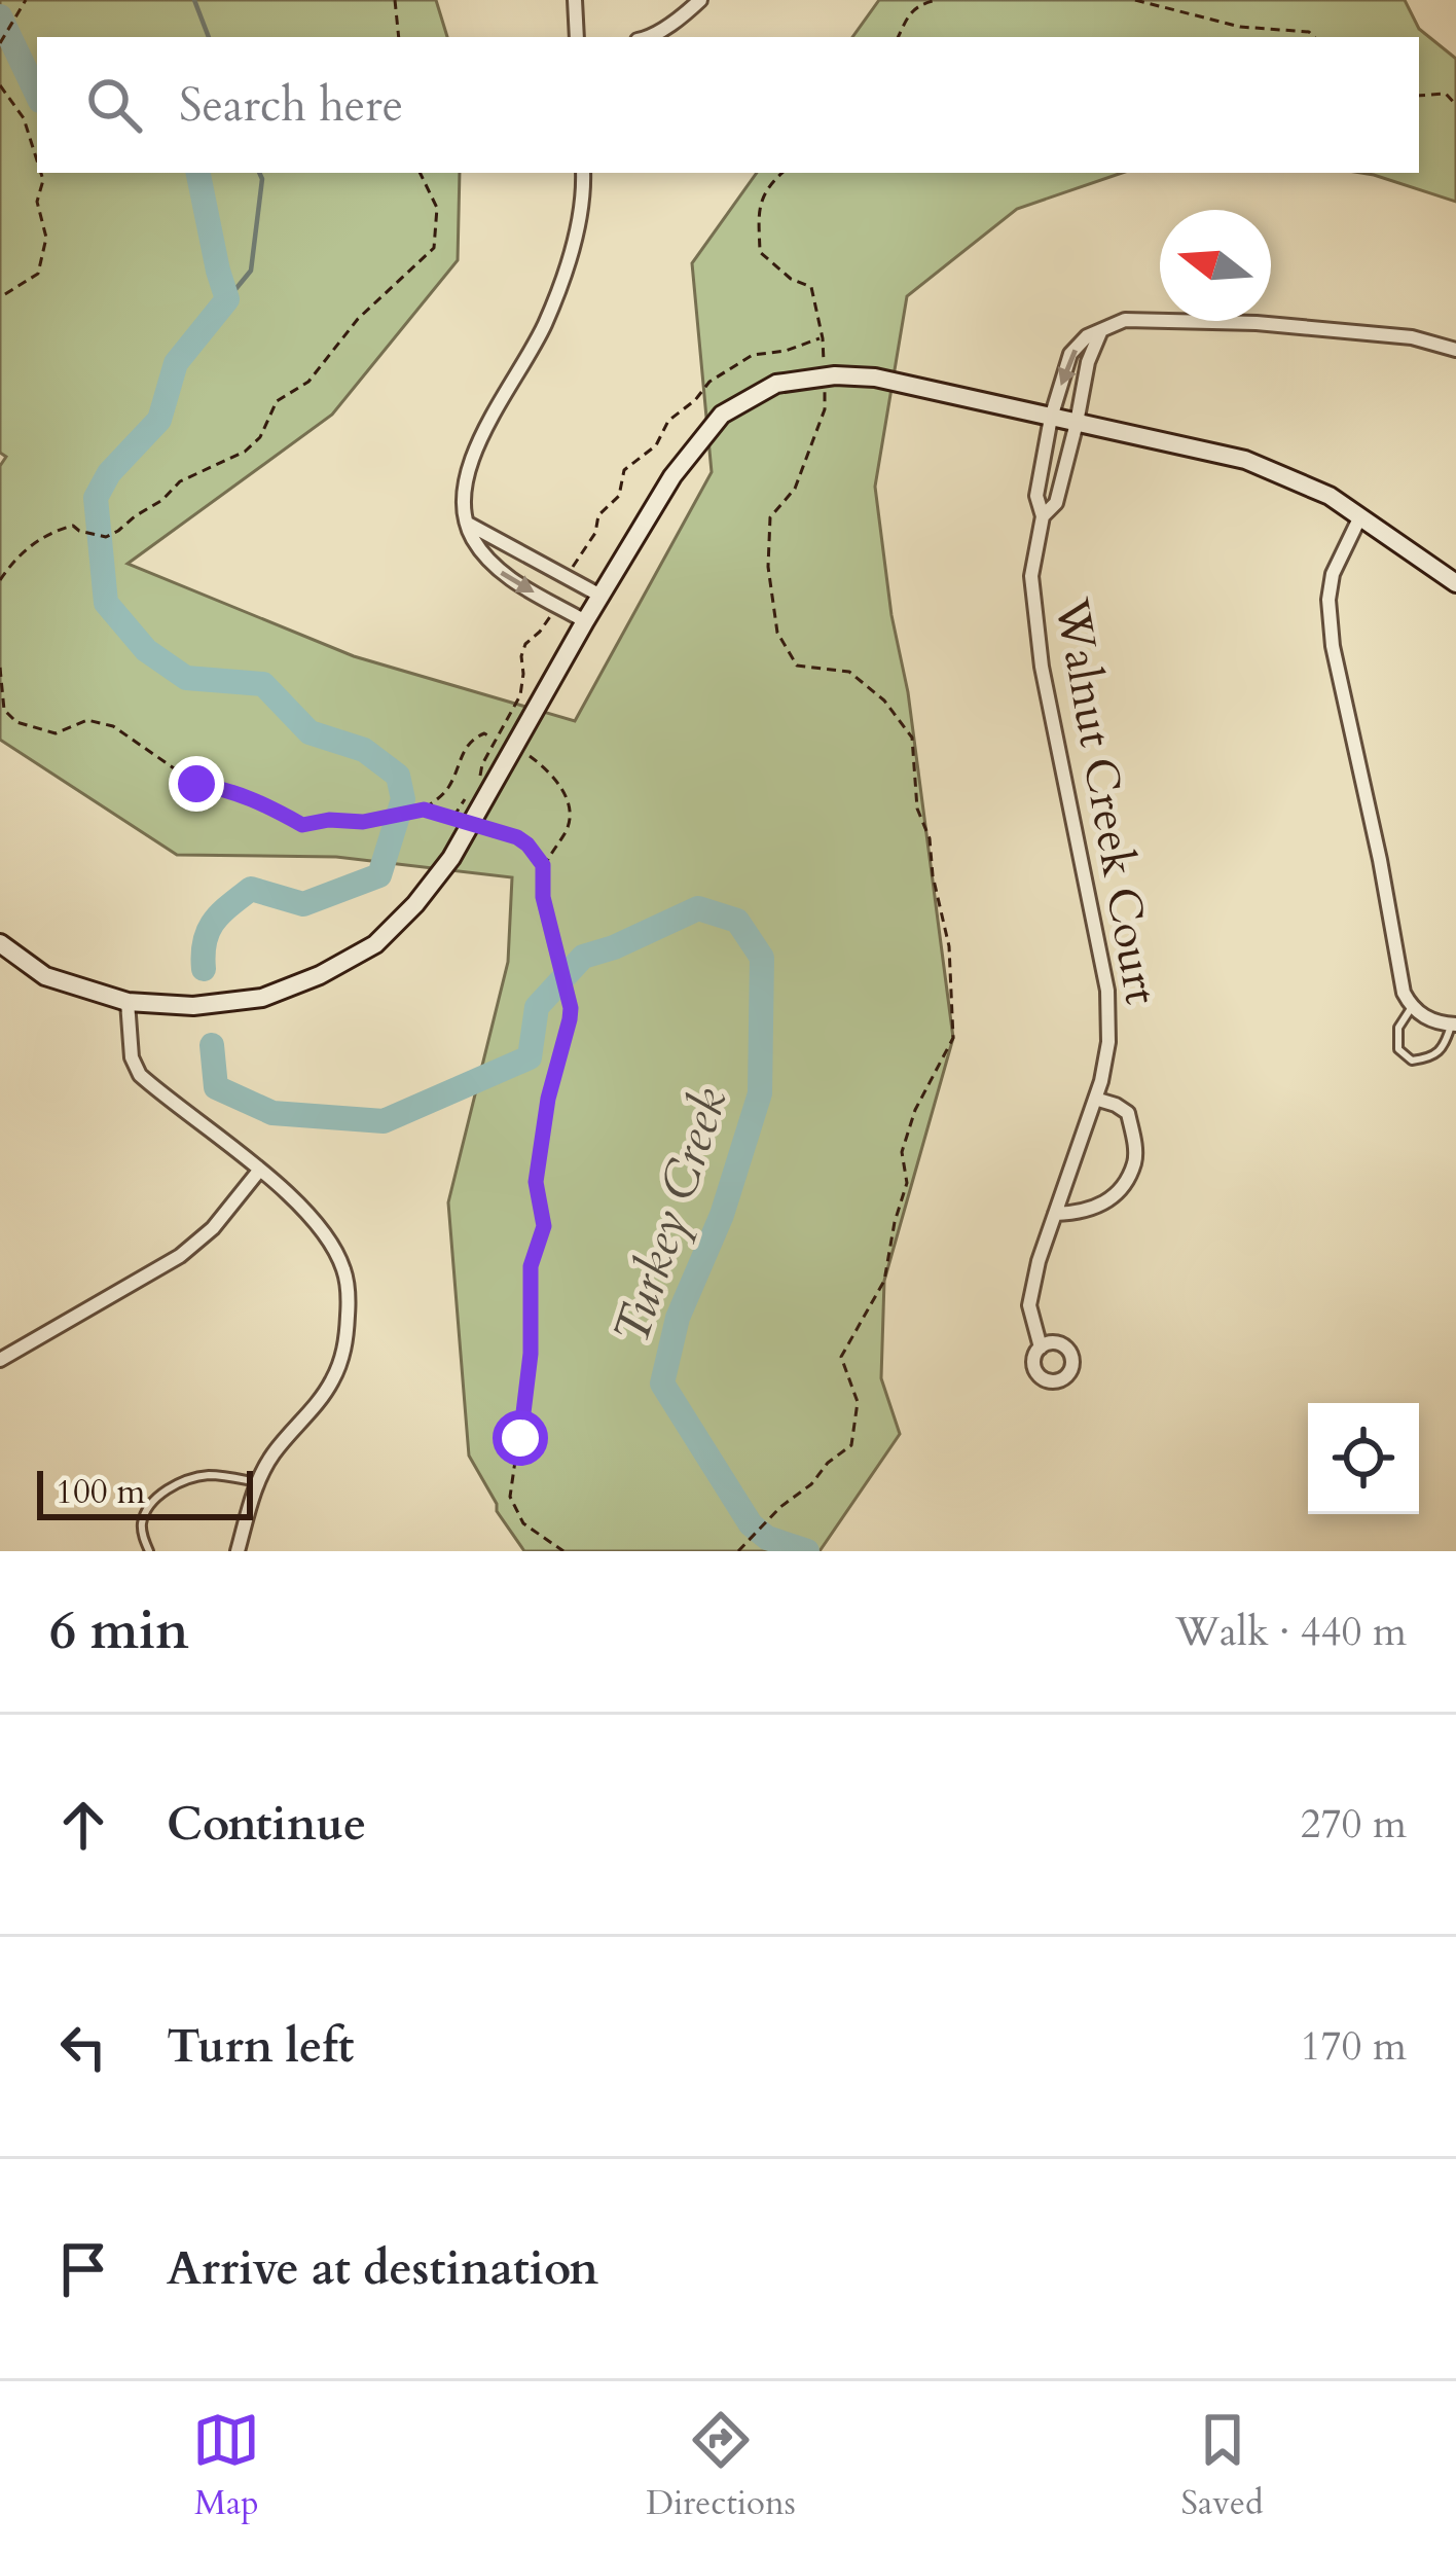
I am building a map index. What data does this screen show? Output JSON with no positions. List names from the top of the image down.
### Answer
{
  "streets": {
    "street": ["Walnut Creek Court"]
  },
  "water": ["Turkey Creek"],
  "scale_bar": "100 m",
  "north": "left",
  "page": {
    "search": "Search here",
    "scale": "100 m",
    "heading": ["6 min", "Walk · 440 m"],
    "list": [
      ["Continue", "270 m"],
      ["Turn left", "170 m"],
      "Arrive at destination"
    ],
    "nav": ["Map", "Directions", "Saved"]
  }
}
